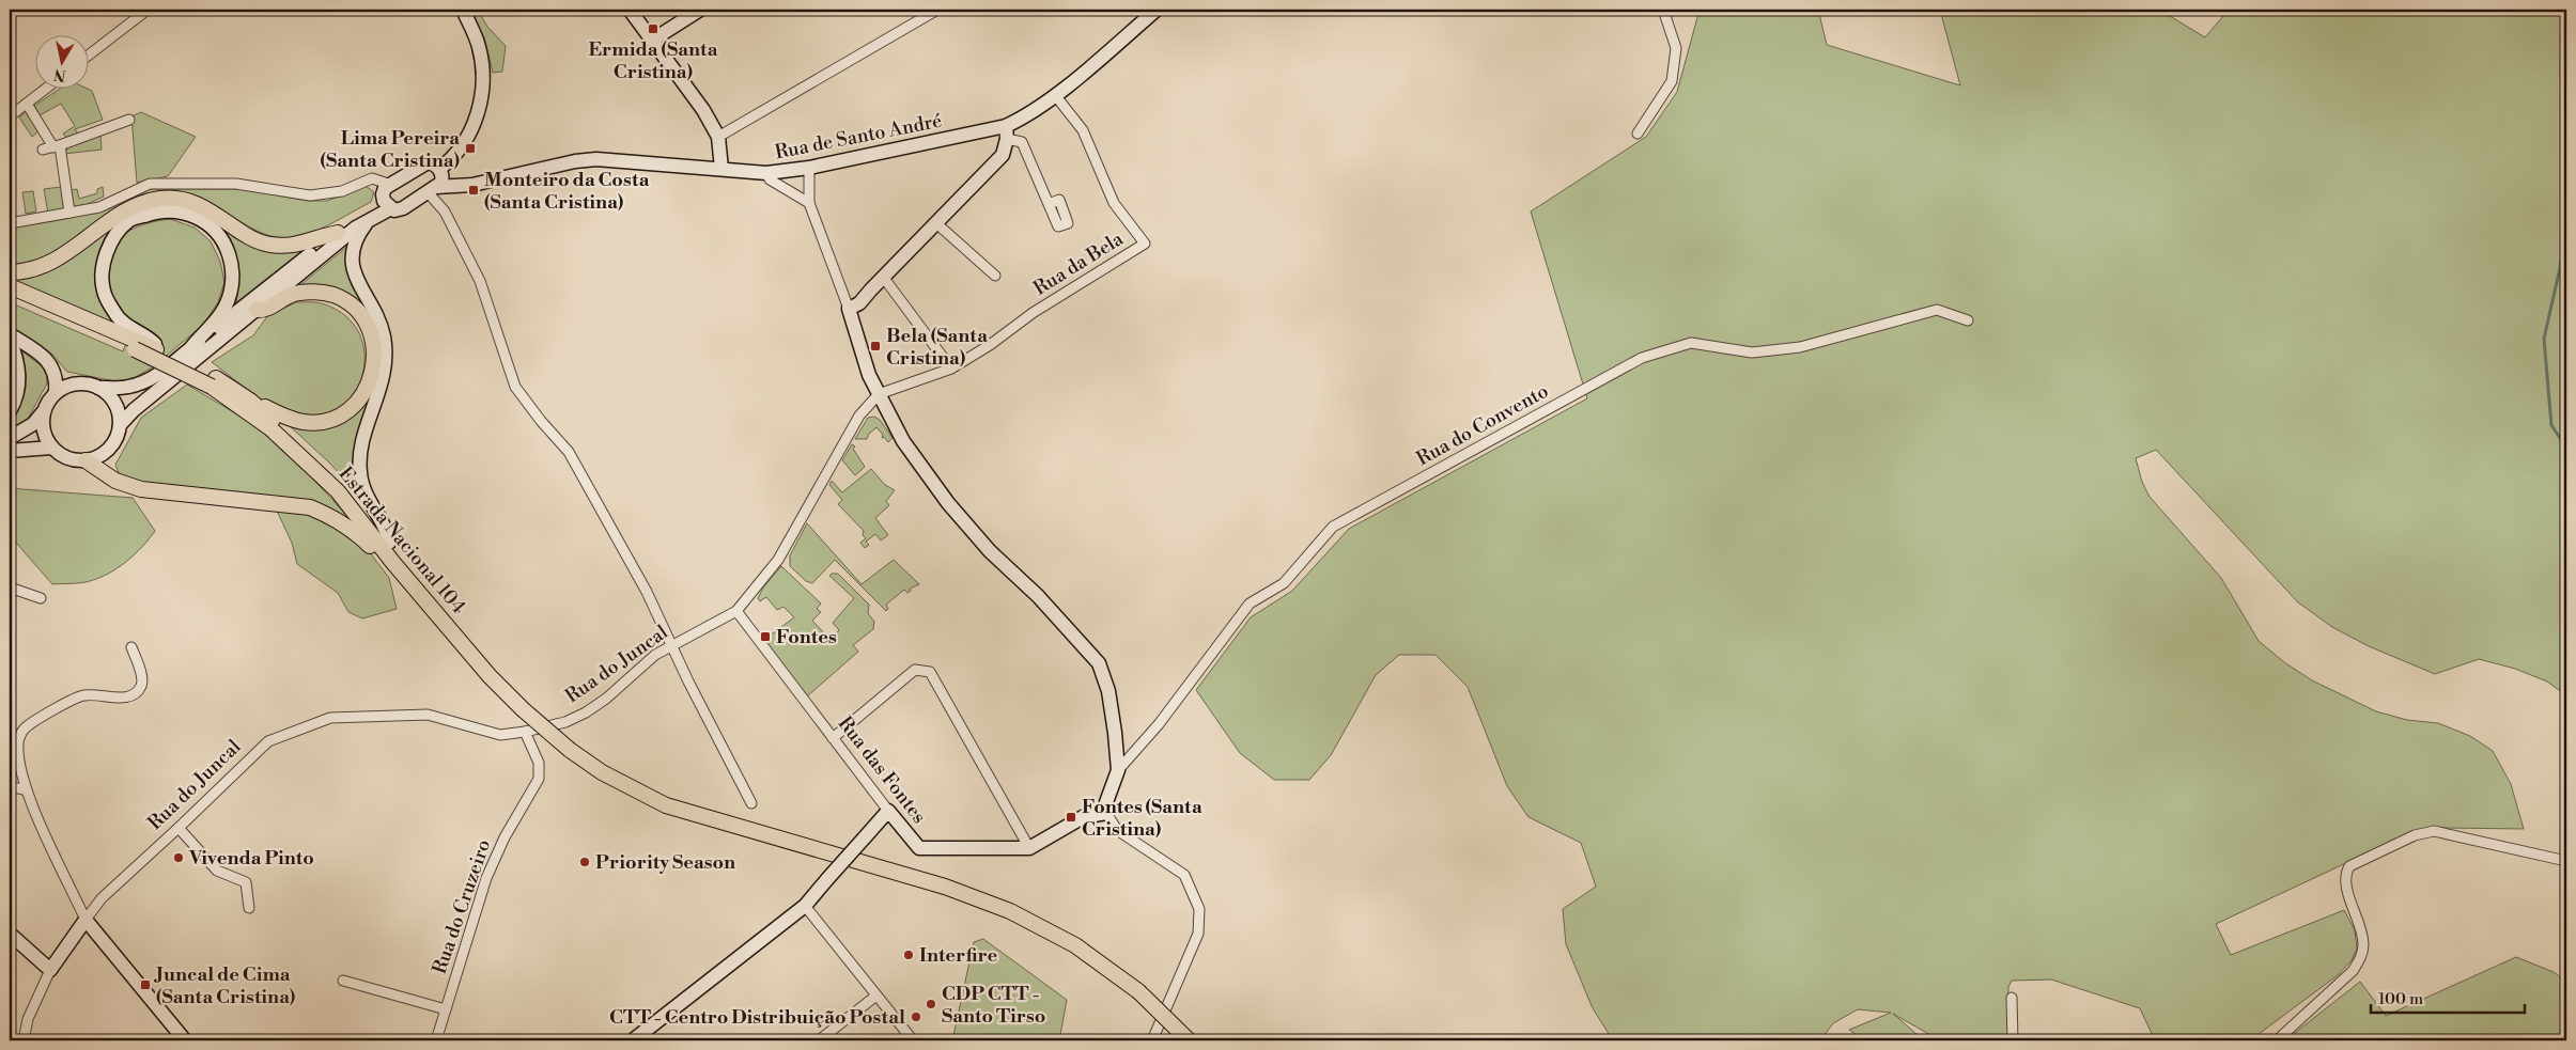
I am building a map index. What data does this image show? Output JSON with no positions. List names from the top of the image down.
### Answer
{
  "streets": {
    "main road": [
      "Rua de Santo André",
      "Estrada Nacional 104",
      "Rua do Juncal",
      "Rua das Fontes"
    ],
    "street": ["Rua da Bela", "Rua do Convento", "Rua do Cruzeiro"]
  },
  "crossings": [
    ["Rua de Santo André", "Rua da Bela"],
    ["Rua da Bela", "Rua do Juncal"],
    ["Rua do Juncal", "Rua das Fontes"],
    ["Rua do Juncal", "Rua do Cruzeiro"]
  ],
  "places": {
    "transit": [
      "Ermida (Santa Cristina)",
      "Lima Pereira (Santa Cristina)",
      "Monteiro da Costa (Santa Cristina)",
      "Bela (Santa Cristina)",
      "Fontes",
      "Fontes (Santa Cristina)",
      "Juncal de Cima (Santa Cristina)"
    ],
    "other": [
      "Vivenda Pinto",
      "Priority Season",
      "Interfire",
      "CDP CTT - Santo Tirso",
      "CTT - Centro Distribuição Postal"
    ]
  },
  "scale_bar": "100 m",
  "north": "bottom"
}
